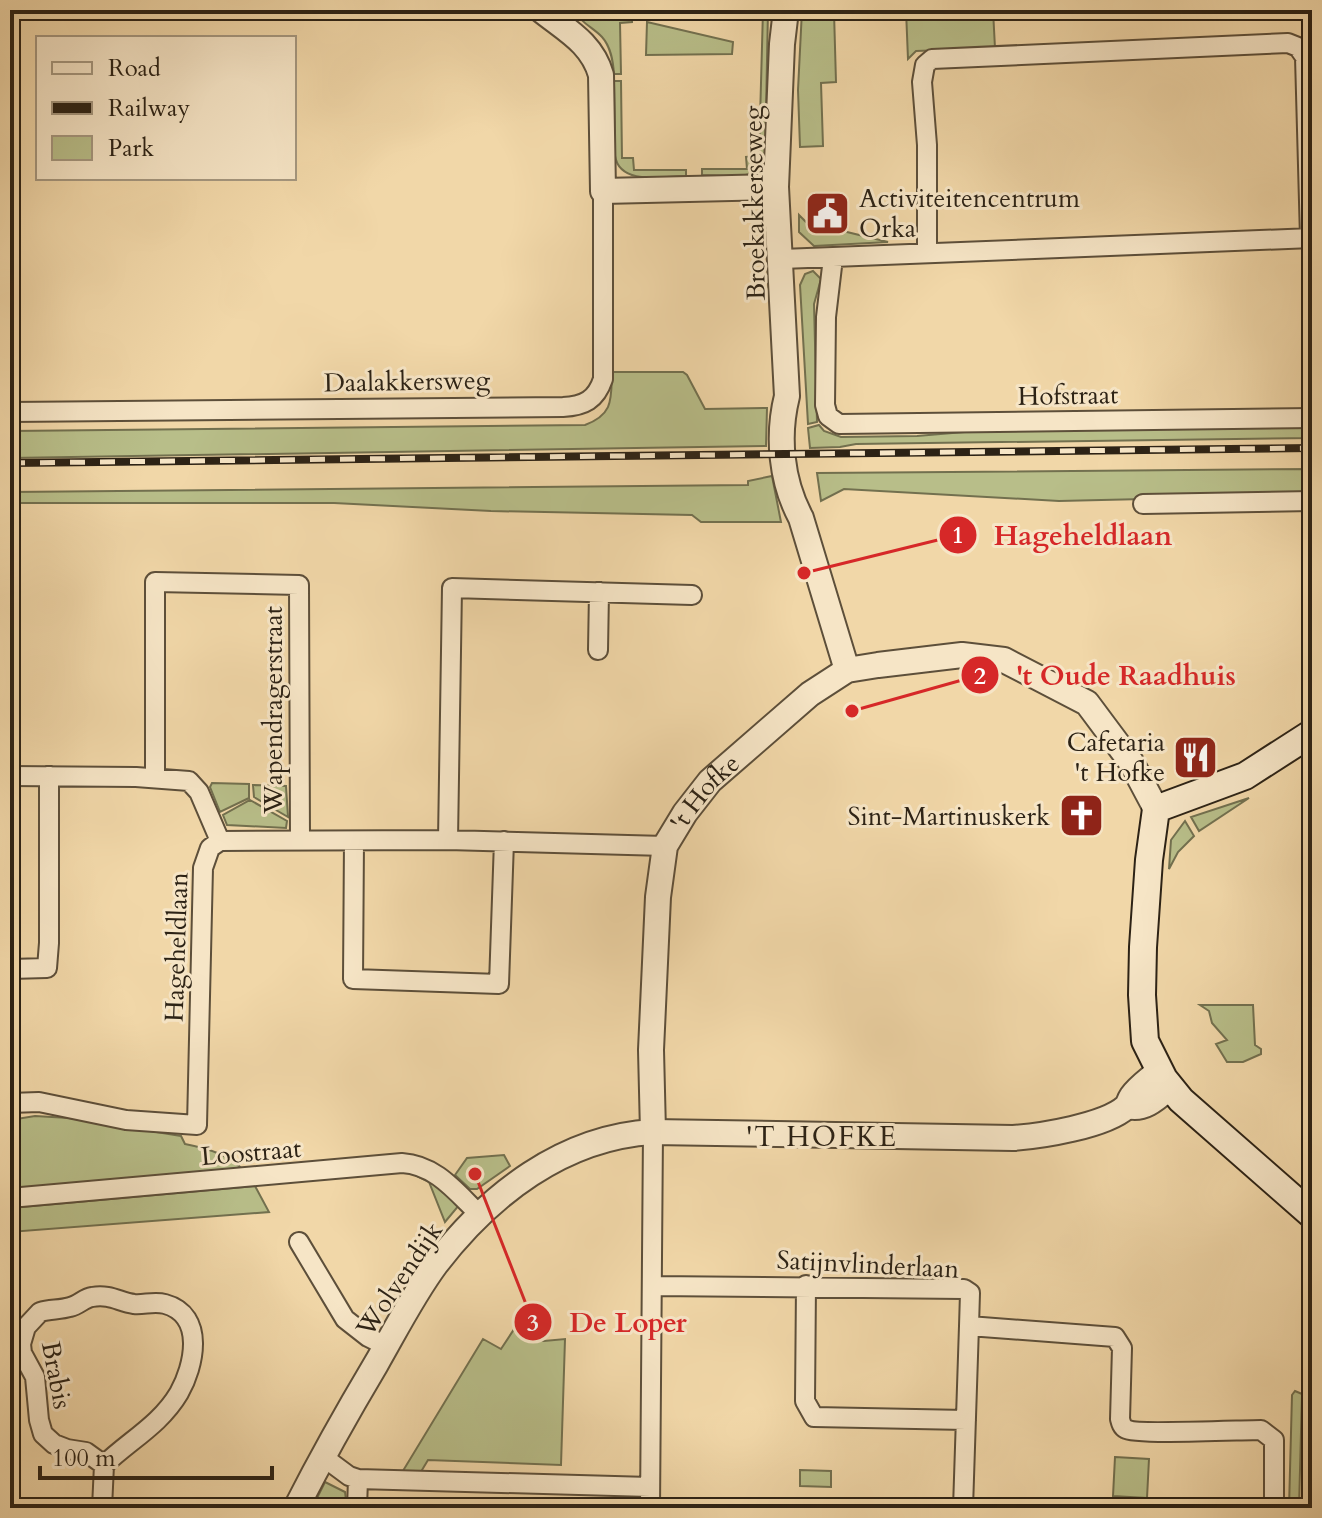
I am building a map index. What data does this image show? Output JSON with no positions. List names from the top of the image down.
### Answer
{
  "streets": {
    "street": [
      "Broekakkerseweg",
      "Daalakkersweg",
      "Hofstraat",
      "Wapendragerstraat",
      "'t Hofke",
      "Hageheldlaan",
      "Loostraat",
      "Satijnvlinderlaan",
      "Wolvendijk",
      "Brabis"
    ]
  },
  "crossings": [
    ["Broekakkerseweg", "'t Hofke"],
    ["'t Hofke", "Wolvendijk"],
    ["Loostraat", "Wolvendijk"]
  ],
  "districts": ["'T HOFKE"],
  "places": {
    "public building": ["Activiteitencentrum Orka"],
    "other": ["Hageheldlaan", "'t Oude Raadhuis", "De Loper"],
    "restaurant": ["Cafetaria 't Hofke"],
    "church": ["Sint-Martinuskerk"]
  },
  "legend": ["Road", "Railway", "Park"],
  "scale_bar": "100 m"
}
